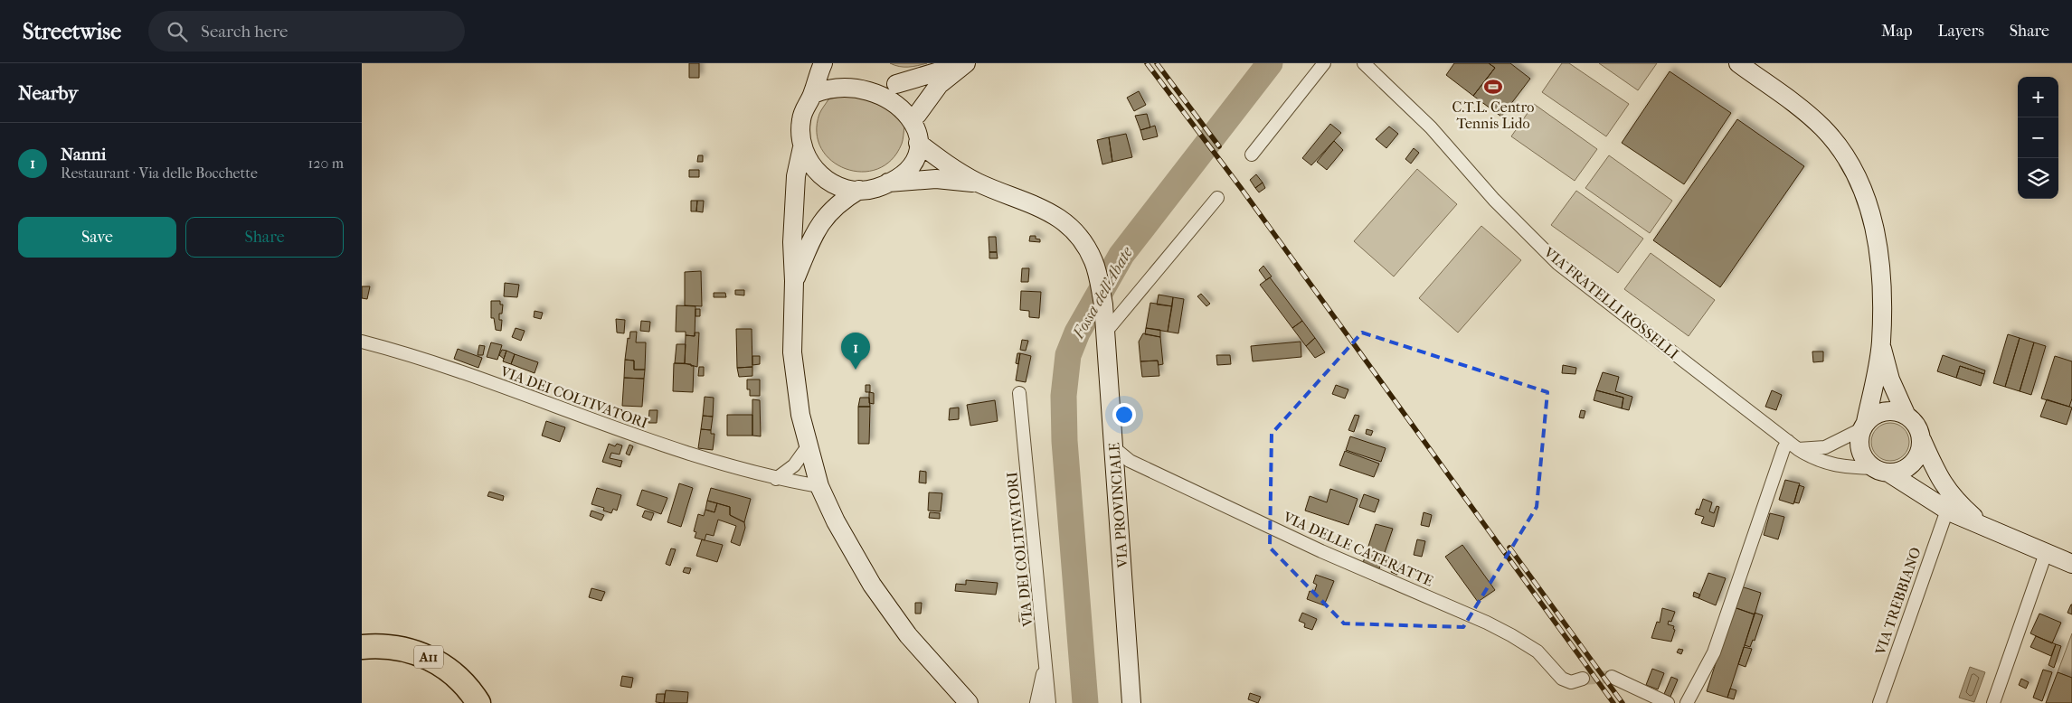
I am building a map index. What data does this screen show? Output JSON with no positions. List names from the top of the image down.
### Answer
{
  "streets": {
    "highway": ["A11"],
    "main road": ["VIA FRATELLI ROSSELLI", "VIA PROVINCIALE"],
    "street": ["VIA DEI COLTIVATORI", "VIA DELLE CATERATTE", "VIA TREBBIANO"]
  },
  "crossings": [
    ["VIA FRATELLI ROSSELLI", "VIA TREBBIANO"],
    ["VIA PROVINCIALE", "VIA DELLE CATERATTE"]
  ],
  "water": ["Fossa dell'Abate"],
  "places": {
    "sports": ["C.T.L. Centro Tennis Lido"]
  },
  "page": {
    "header": "Streetwise",
    "search": "Search here",
    "nav": ["Map", "Layers", "Share"],
    "heading": "Nearby",
    "map_buttons": ["+", "−"],
    "list": [
      {
        "mark": "1",
        "name": "Nanni",
        "note": "Restaurant · Via delle Bocchette",
        "value": "120 m"
      }
    ],
    "buttons": ["Save", "Share"],
    "pins": "1"
  }
}
